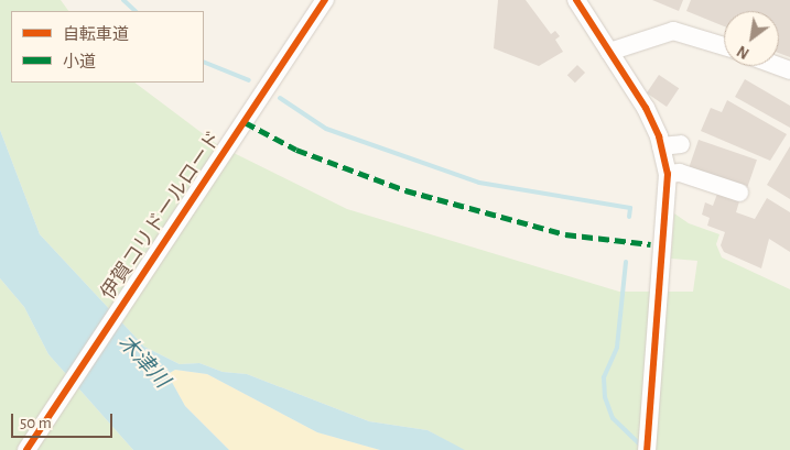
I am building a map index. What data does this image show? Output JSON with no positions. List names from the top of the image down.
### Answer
{
  "streets": {
    "street": ["伊賀コリドールロード"]
  },
  "water": ["木津川"],
  "legend": ["自転車道", "小道"],
  "scale_bar": "50 m",
  "north": "bottom left"
}
